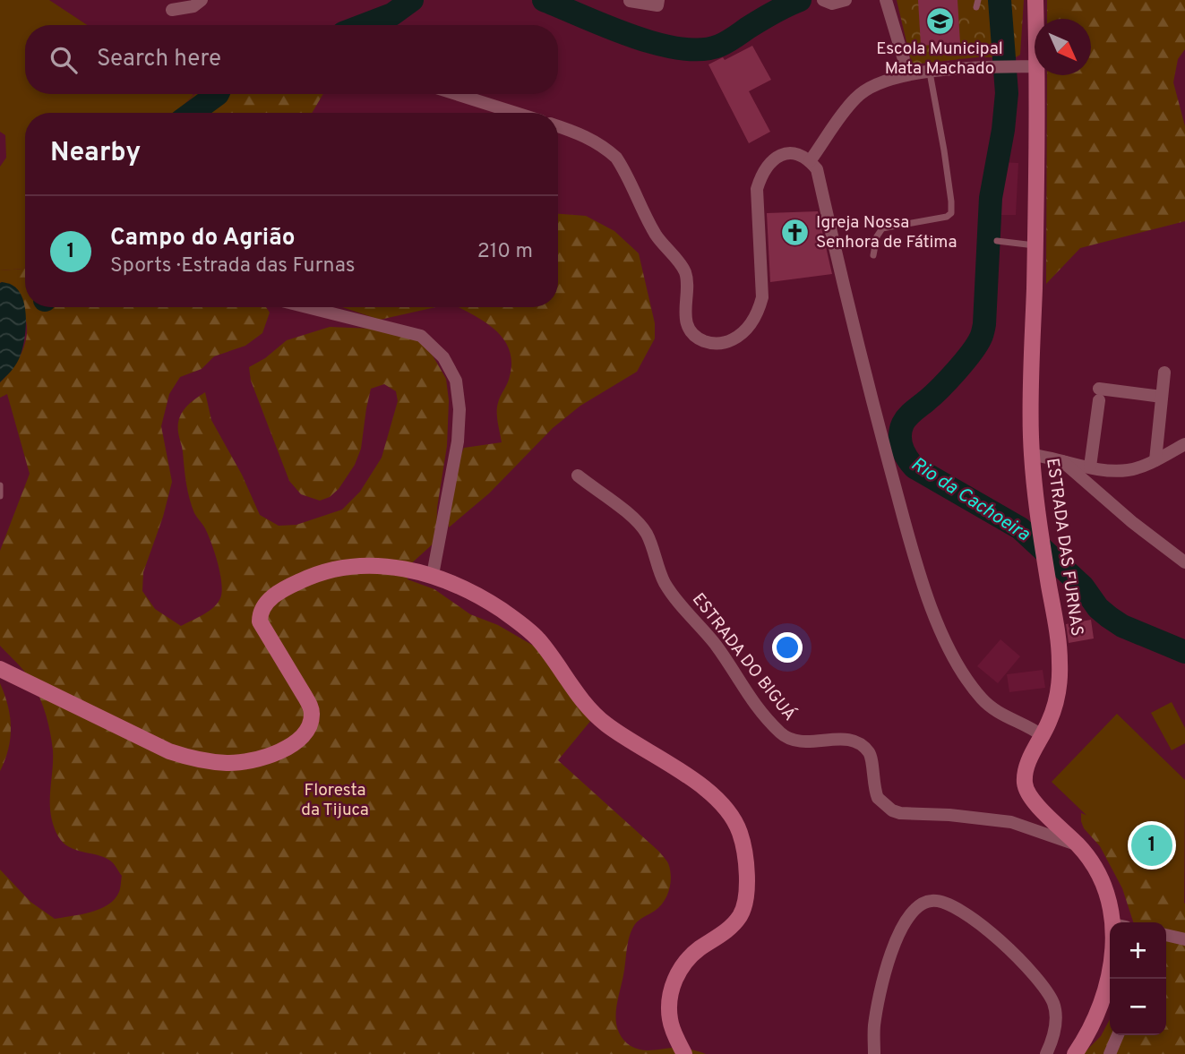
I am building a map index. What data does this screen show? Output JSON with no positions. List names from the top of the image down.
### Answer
{
  "streets": {
    "street": ["ESTRADA DAS FURNAS", "ESTRADA DO BIGUÁ"]
  },
  "crossings": [
    ["ESTRADA DAS FURNAS", "ESTRADA DO BIGUÁ"]
  ],
  "water": ["Rio da Cachoeira"],
  "parks": ["Floresta da Tijuca"],
  "places": {
    "school or university": ["Escola Municipal Mata Machado"],
    "church": ["Igreja Nossa Senhora de Fátima"]
  },
  "north": "bottom right",
  "page": {
    "search": "Search here",
    "heading": "Nearby",
    "list": [
      {
        "mark": "1",
        "name": "Campo do Agrião",
        "note": "Sports · Estrada das Furnas",
        "value": "210 m"
      }
    ],
    "pins": "1",
    "map_buttons": ["+", "−"]
  }
}
